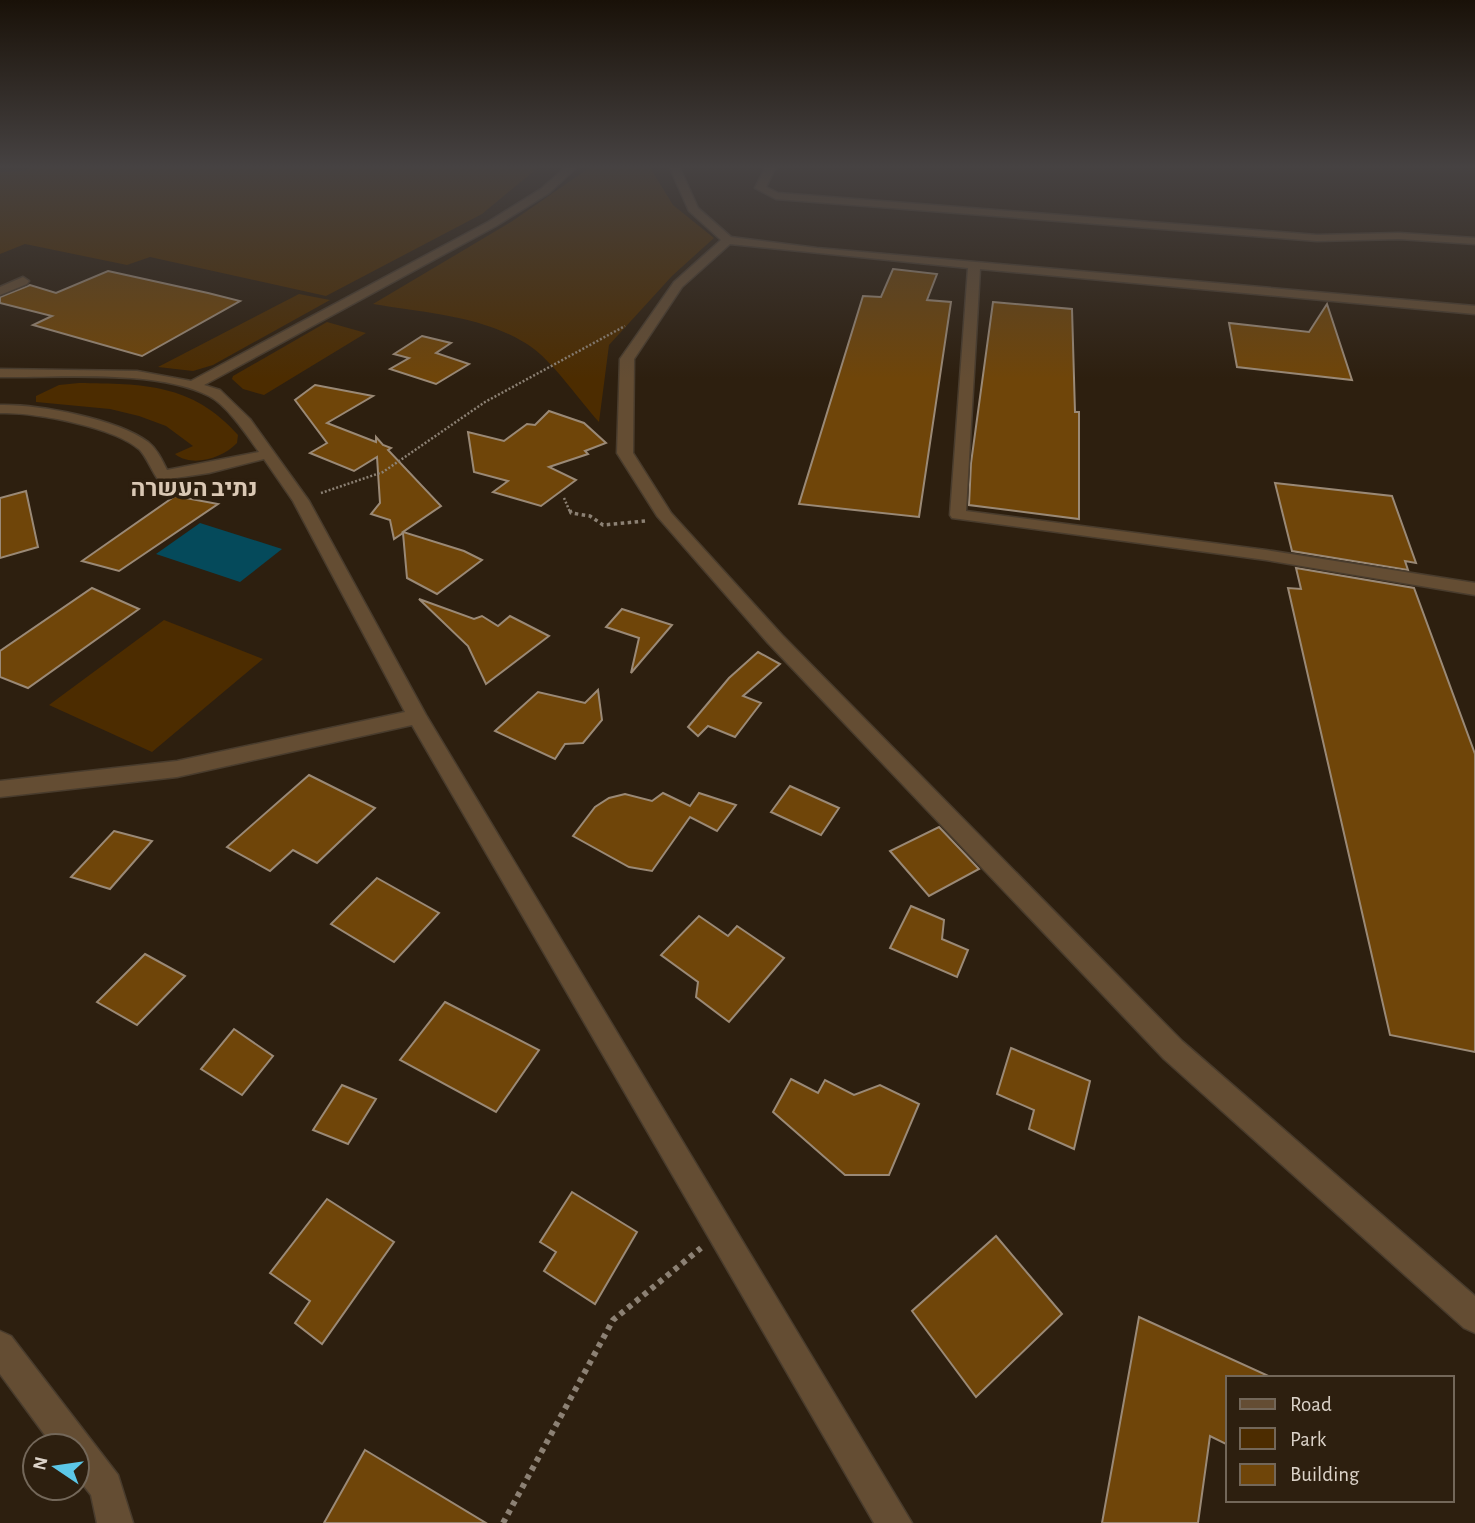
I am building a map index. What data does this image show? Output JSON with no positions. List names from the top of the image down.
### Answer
{
  "districts": ["נתיב העשרה"],
  "legend": ["Road", "Park", "Building"],
  "north": "left"
}
